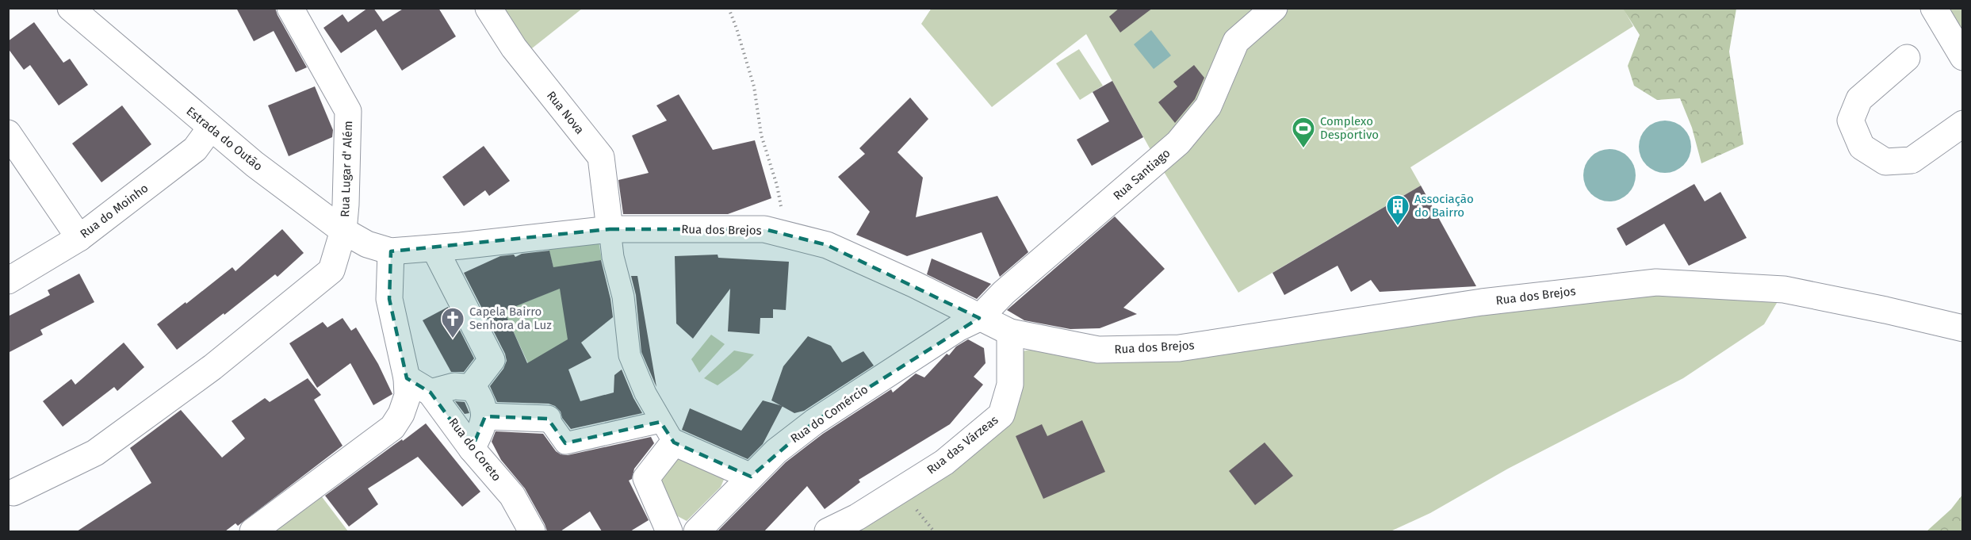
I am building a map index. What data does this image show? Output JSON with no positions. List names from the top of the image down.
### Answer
{
  "streets": {
    "street": [
      "Rua Nova",
      "Estrada do Outão",
      "Rua Lugar d' Além",
      "Rua Santiago",
      "Rua do Moinho",
      "Rua dos Brejos",
      "Rua do Comércio",
      "Rua das Várzeas",
      "Rua do Coreto"
    ]
  },
  "crossings": [
    ["Rua Nova", "Rua dos Brejos"],
    ["Estrada do Outão", "Rua Lugar d' Além"],
    ["Estrada do Outão", "Rua do Moinho"],
    ["Estrada do Outão", "Rua dos Brejos"],
    ["Rua Santiago", "Rua dos Brejos"],
    ["Rua Santiago", "Rua do Comércio"],
    ["Rua dos Brejos", "Rua do Comércio"],
    ["Rua dos Brejos", "Rua das Várzeas"]
  ],
  "places": {
    "sports": ["Complexo Desportivo"],
    "building": ["Associação do Bairro"],
    "church": ["Capela Bairro Senhora da Luz"]
  }
}
